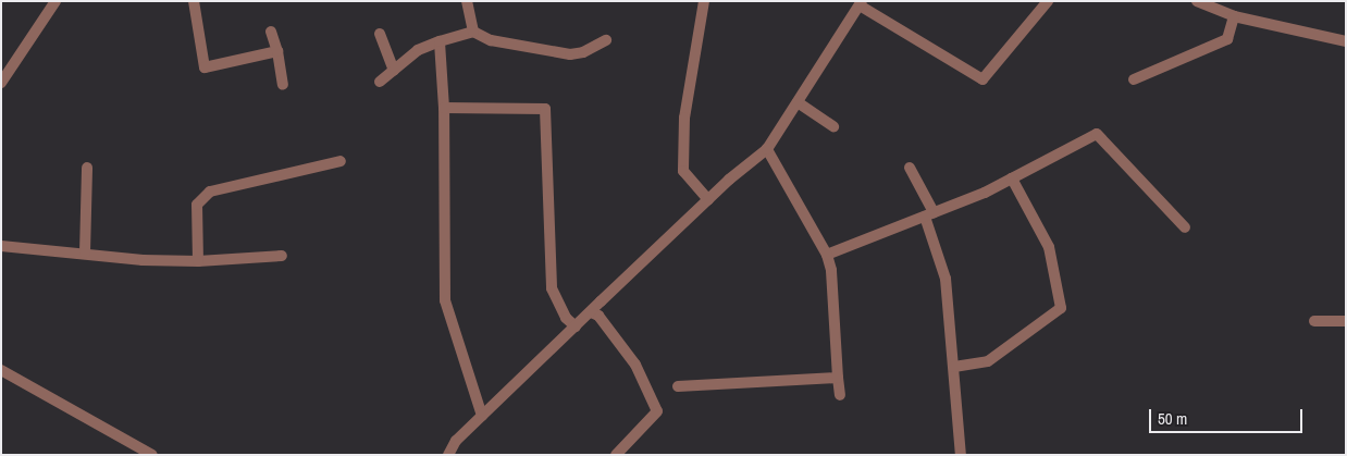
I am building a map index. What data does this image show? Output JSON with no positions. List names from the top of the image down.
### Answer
{
  "scale_bar": "50 m"
}
